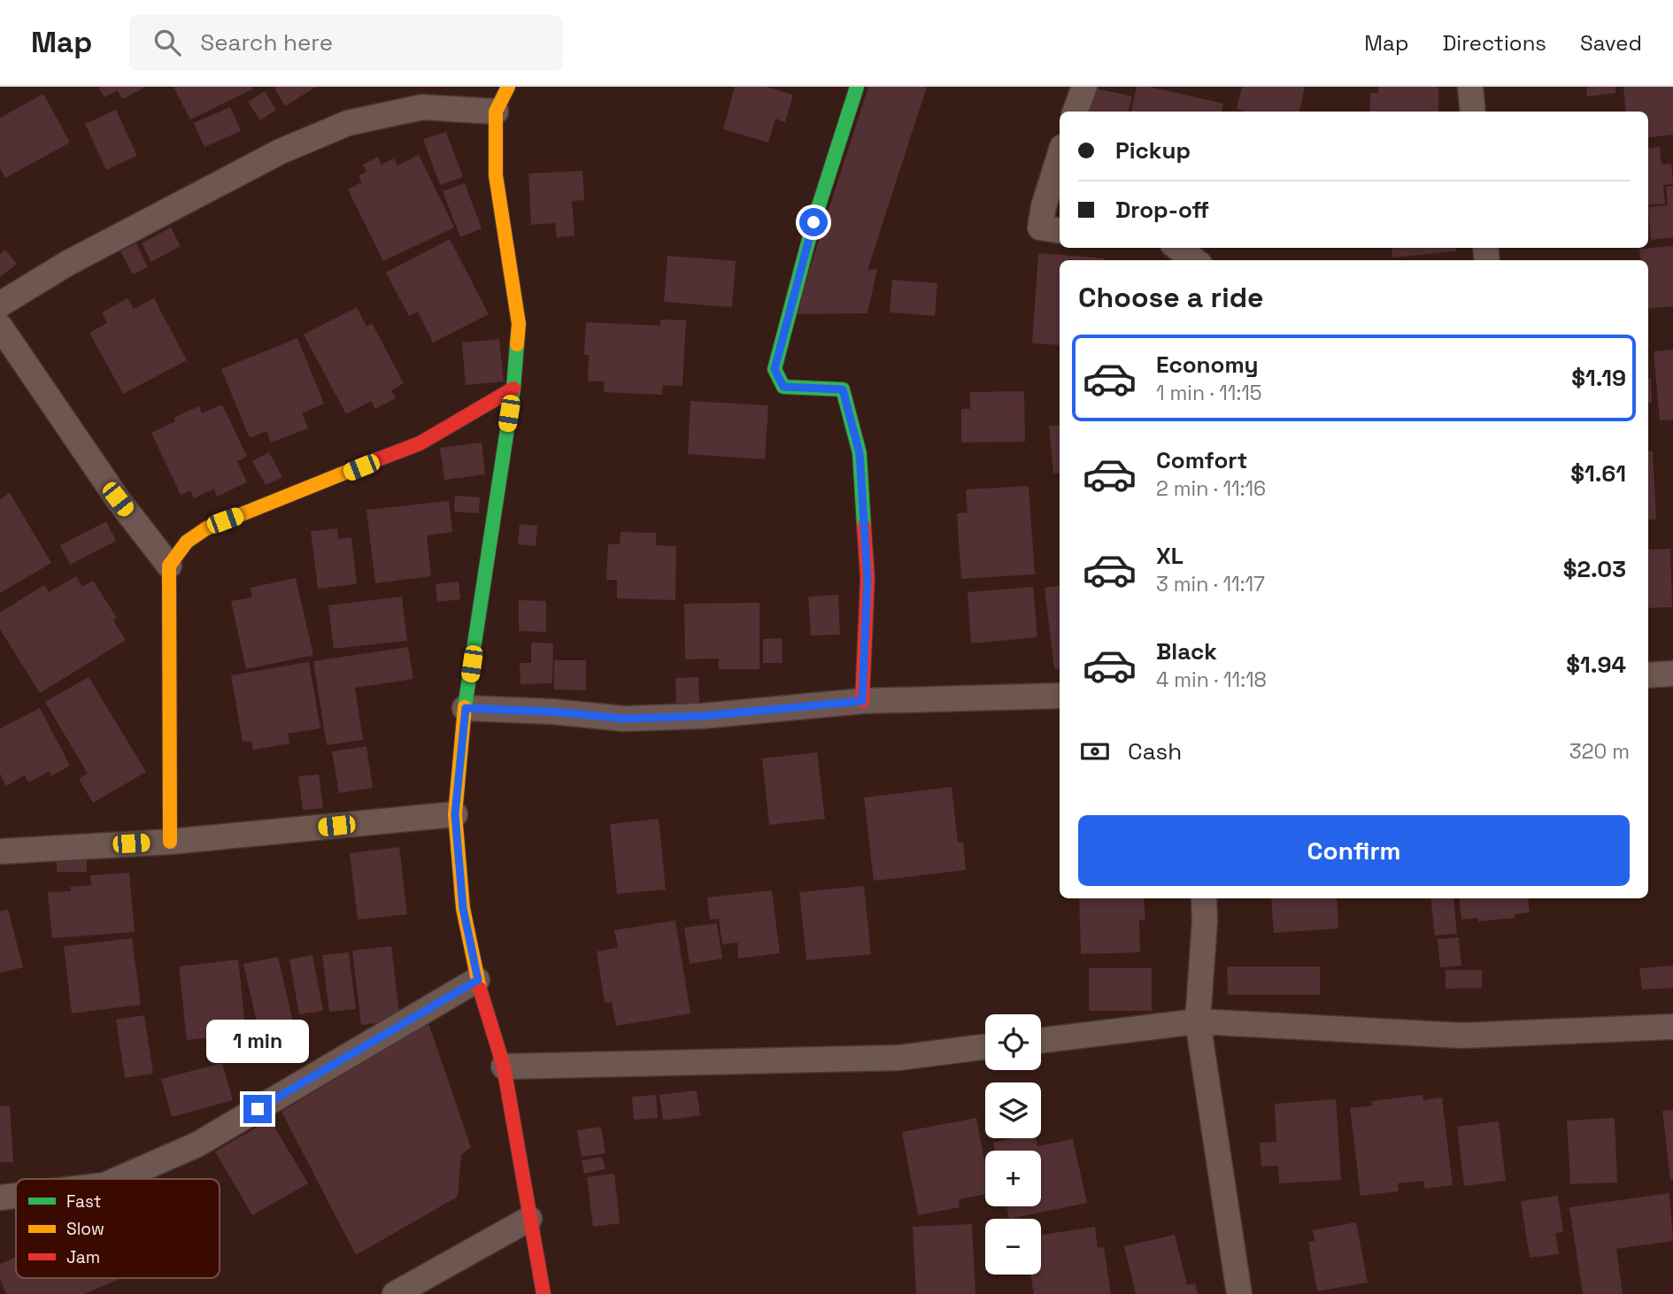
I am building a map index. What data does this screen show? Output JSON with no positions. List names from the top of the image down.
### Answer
{
  "legend": ["Fast", "Slow", "Jam"],
  "page": {
    "header": "Map",
    "search": "Search here",
    "nav": ["Map", "Directions", "Saved"],
    "banner": ["Pickup", "Drop-off"],
    "heading": "Choose a ride",
    "list": [
      {
        "name": "Economy",
        "note": "1 min · 11:15",
        "value": "$1.19"
      },
      {
        "name": "Comfort",
        "note": "2 min · 11:16",
        "value": "$1.61"
      },
      {
        "name": "XL",
        "note": "3 min · 11:17",
        "value": "$2.03"
      },
      {
        "name": "Black",
        "note": "4 min · 11:18",
        "value": "$1.94"
      }
    ],
    "pay": ["Cash", "320 m"],
    "buttons": "Confirm",
    "map_buttons": ["+", "−"],
    "bubble": "1 min"
  }
}
